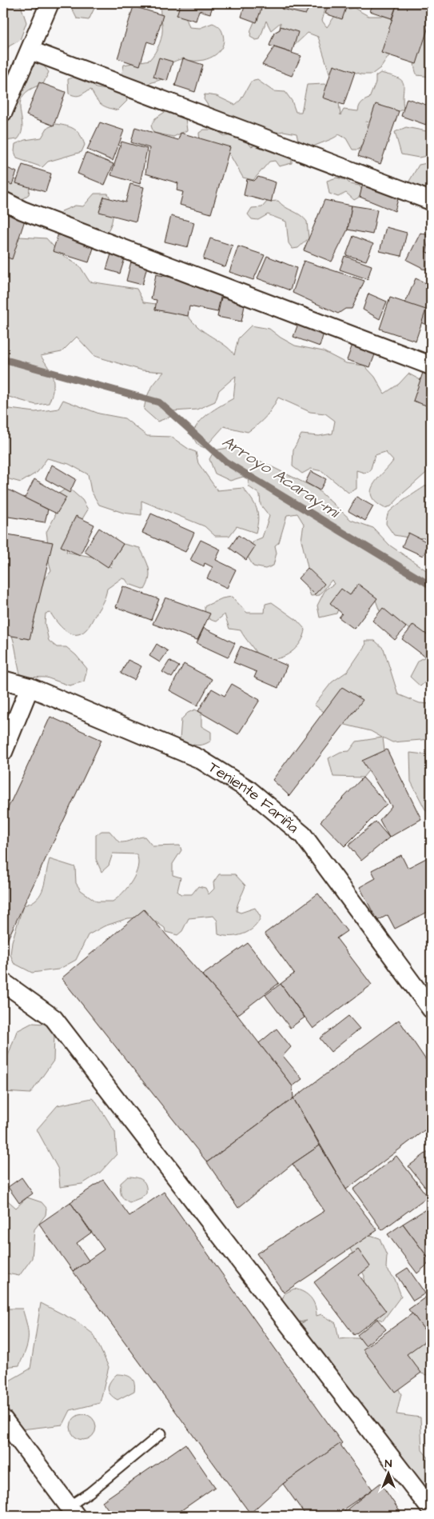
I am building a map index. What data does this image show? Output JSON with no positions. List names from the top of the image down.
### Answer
{
  "streets": {
    "street": ["Teniente Fariña"]
  },
  "water": ["Arroyo Acaray-mi"],
  "north": "top"
}
